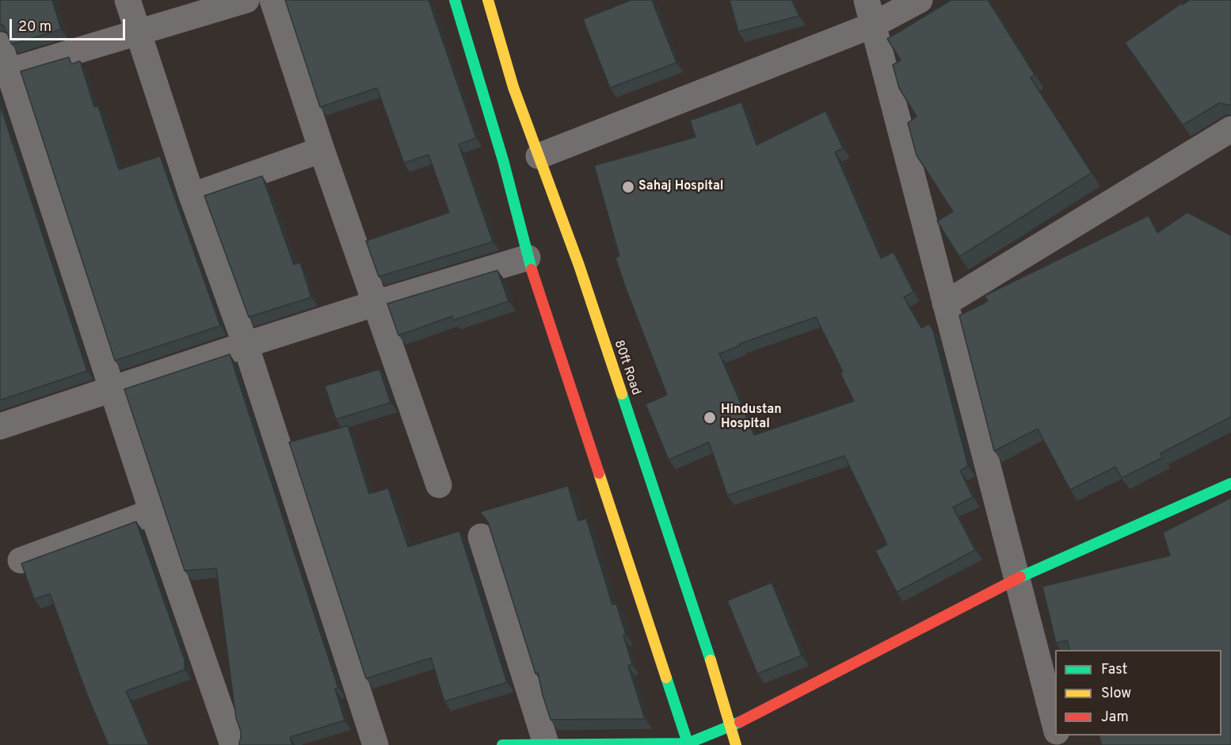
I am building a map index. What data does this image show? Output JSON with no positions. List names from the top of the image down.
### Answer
{
  "streets": {
    "main road": ["80ft Road"]
  },
  "places": ["Sahaj Hospital", "Hindustan Hospital"],
  "legend": ["Fast", "Slow", "Jam"],
  "scale_bar": "20 m"
}
